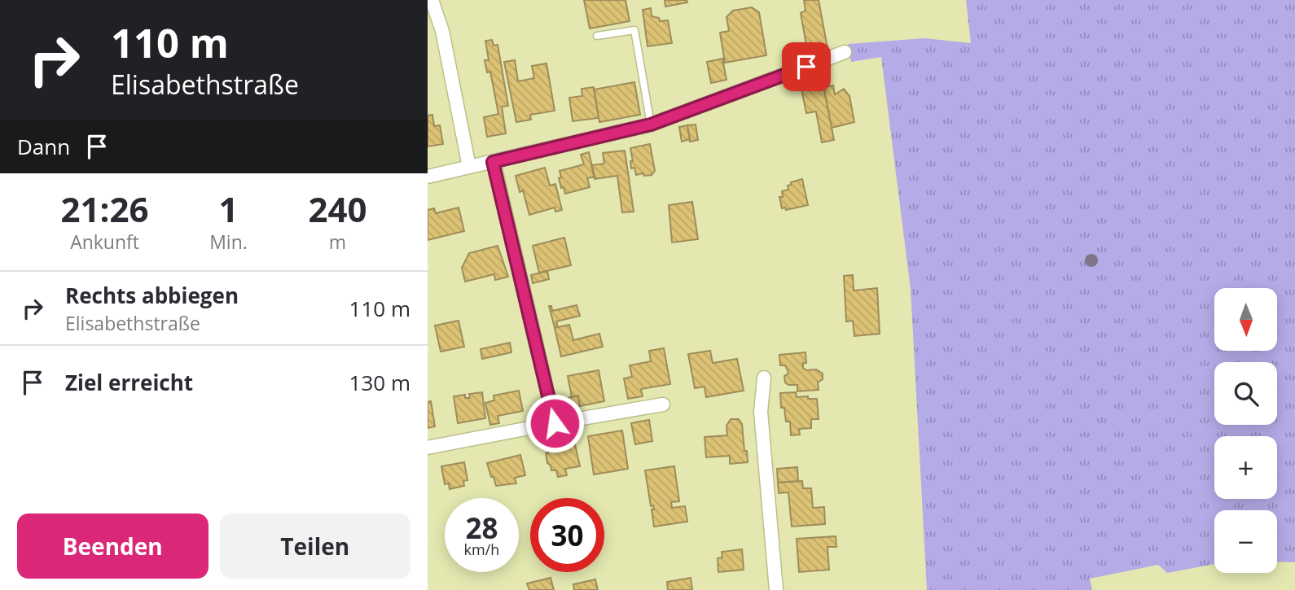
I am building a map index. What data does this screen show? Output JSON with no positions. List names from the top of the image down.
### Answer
{
  "north": "bottom",
  "page": {
    "turn": ["110 m", "Elisabethstraße"],
    "then": "Dann",
    "eta": [
      "21:26",
      "Ankunft",
      "1",
      "Min.",
      "240",
      "m"
    ],
    "list": [
      {
        "name": "Rechts abbiegen",
        "note": "Elisabethstraße",
        "value": "110 m"
      },
      {
        "name": "Ziel erreicht",
        "value": "130 m"
      }
    ],
    "map_buttons": ["+", "−"],
    "speed": "28 km/h",
    "limit": "30",
    "buttons": ["Beenden", "Teilen"]
  }
}
